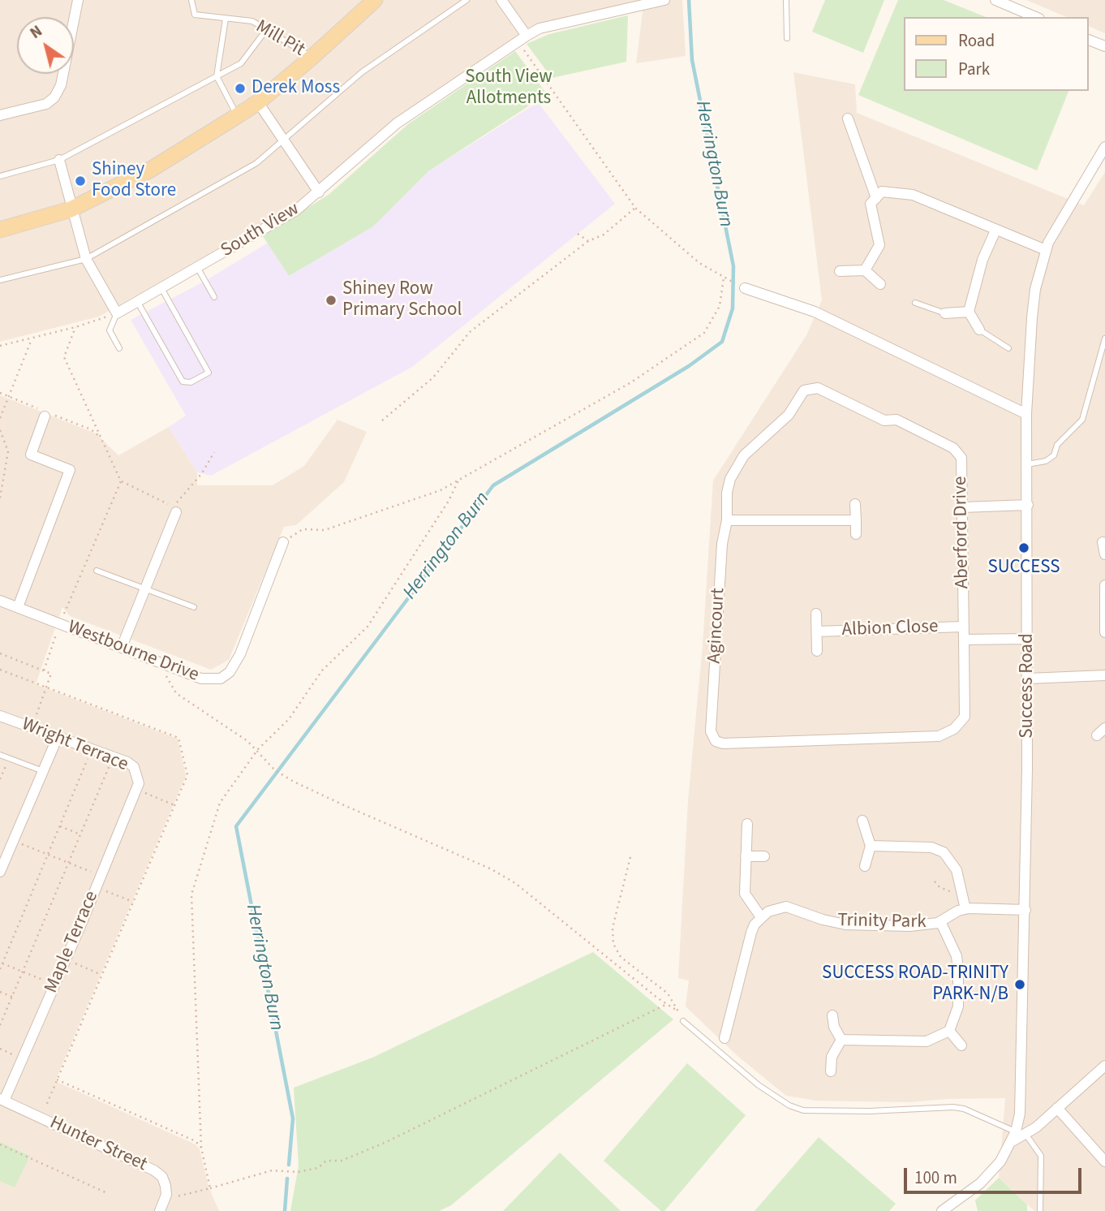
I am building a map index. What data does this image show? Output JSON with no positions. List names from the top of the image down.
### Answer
{
  "streets": {
    "street": [
      "South View",
      "Aberford Drive",
      "Agincourt",
      "Albion Close",
      "Westbourne Drive",
      "Success Road",
      "Wright Terrace",
      "Trinity Park",
      "Maple Terrace",
      "Hunter Street"
    ],
    "lane": ["Mill Pit"]
  },
  "crossings": [
    ["Aberford Drive", "Agincourt"],
    ["Aberford Drive", "Albion Close"],
    ["Success Road", "Trinity Park"],
    ["Wright Terrace", "Maple Terrace"],
    ["Maple Terrace", "Hunter Street"]
  ],
  "water": ["Herrington Burn"],
  "parks": ["South View Allotments"],
  "places": [
    "Derek Moss",
    "Shiney Food Store",
    "Shiney Row Primary School",
    "SUCCESS",
    "SUCCESS ROAD-TRINITY PARK-N/B"
  ],
  "legend": ["Road", "Park"],
  "scale_bar": "100 m",
  "north": "top left"
}
